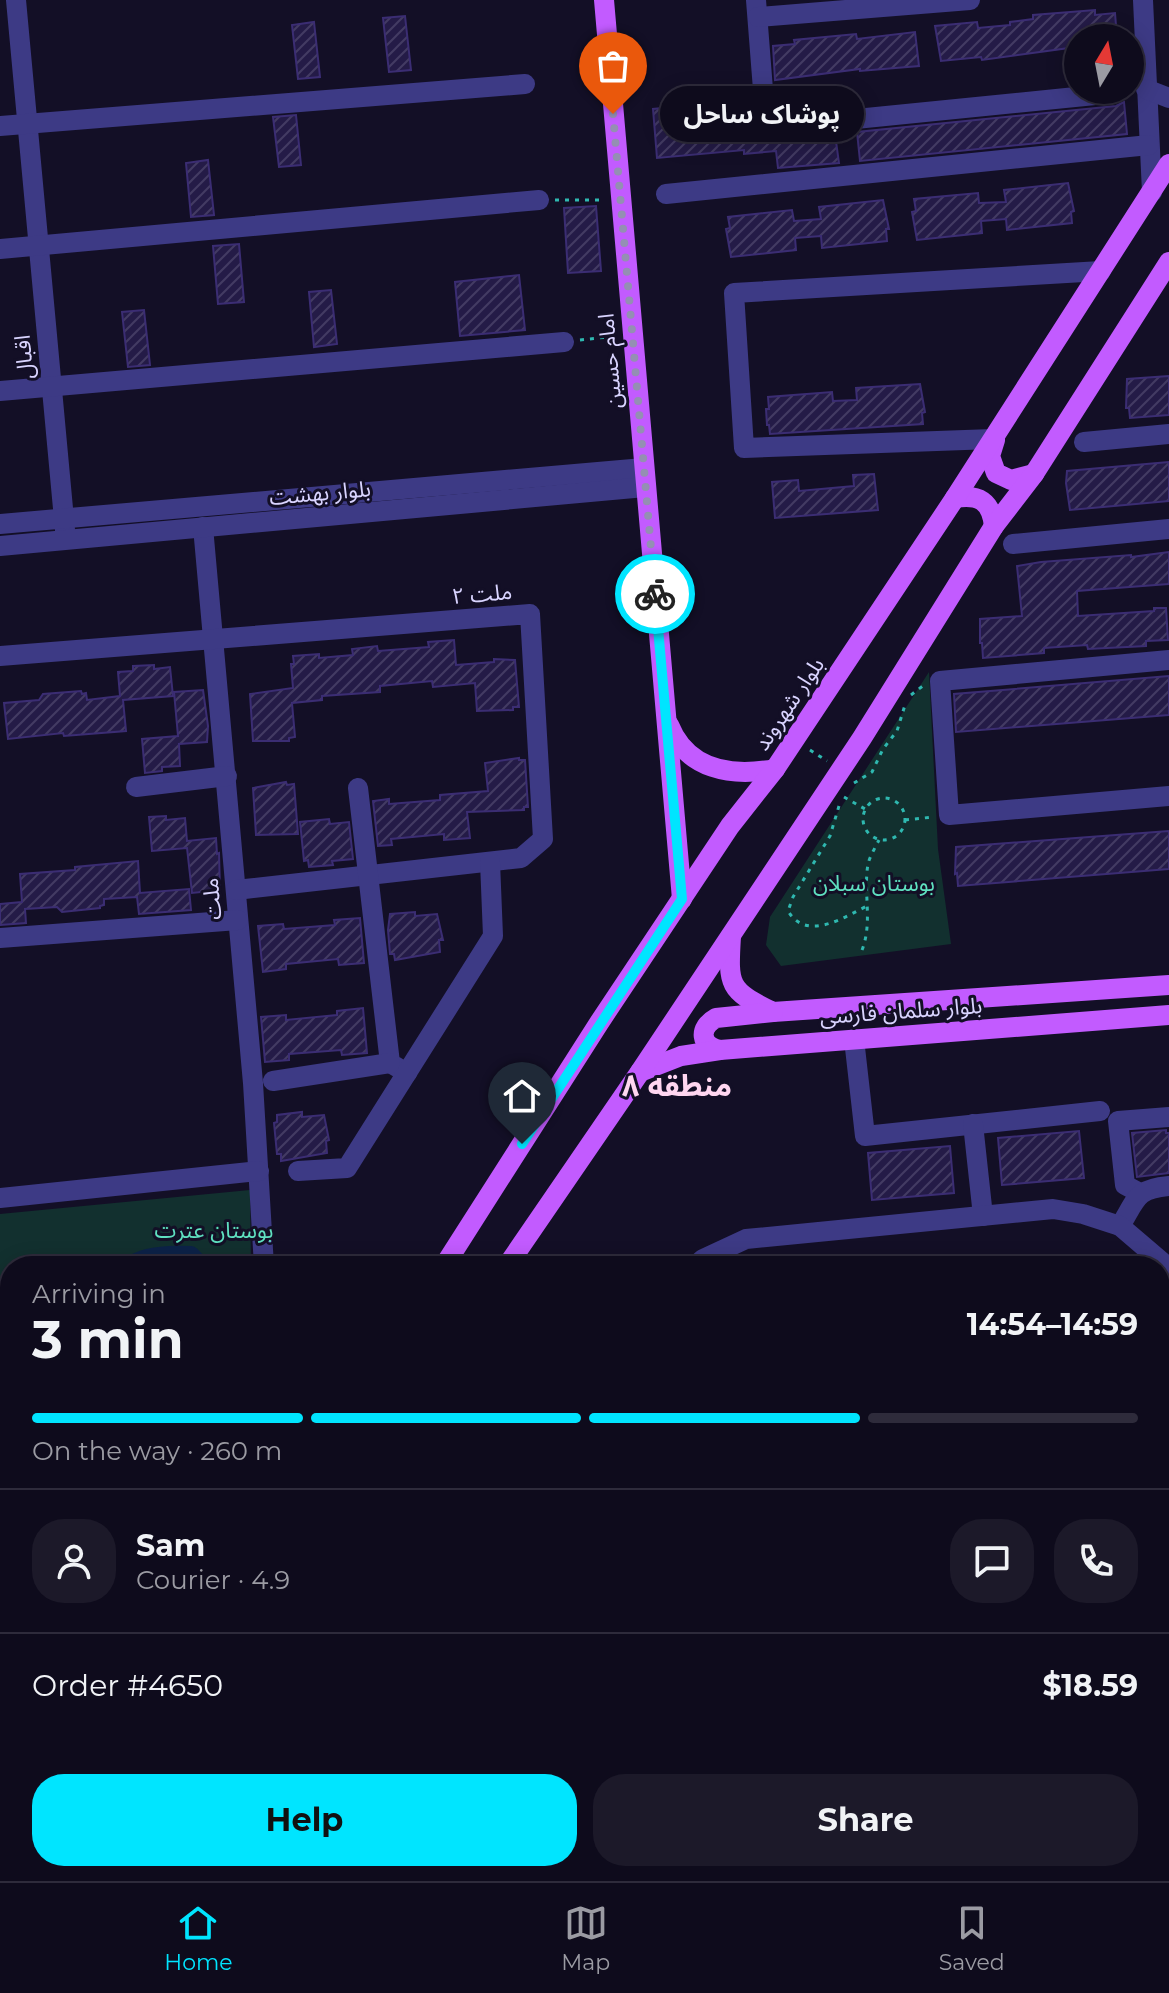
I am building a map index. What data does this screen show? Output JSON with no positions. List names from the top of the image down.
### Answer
{
  "streets": {
    "main road": ["امام حسین", "بلوار شهروند", "بلوار سلمان فارسی"],
    "street": [
      "اقبال",
      "بلوار بهشت",
      "ملت ۲",
      "ملت"
    ]
  },
  "crossings": [
    ["اقبال", "بلوار بهشت"],
    ["امام حسین", "بلوار بهشت"],
    ["امام حسین", "بلوار شهروند"],
    ["بلوار بهشت", "ملت"],
    ["ملت ۲", "ملت"]
  ],
  "districts": ["منطقه ۸"],
  "parks": ["بوستان سبلان", "بوستان عترت"],
  "places": ["پوشاک ساحل"],
  "north": "top",
  "page": {
    "bubble": "پوشاک ساحل",
    "heading": ["3 min", "Arriving in", "14:54–14:59"],
    "panel": [
      "Sam",
      "Courier · 4.9",
      "Order #4650",
      "$18.59"
    ],
    "bar": "On the way · 260 m",
    "buttons": ["Help", "Share"],
    "tabs": ["Home", "Map", "Saved"]
  }
}
